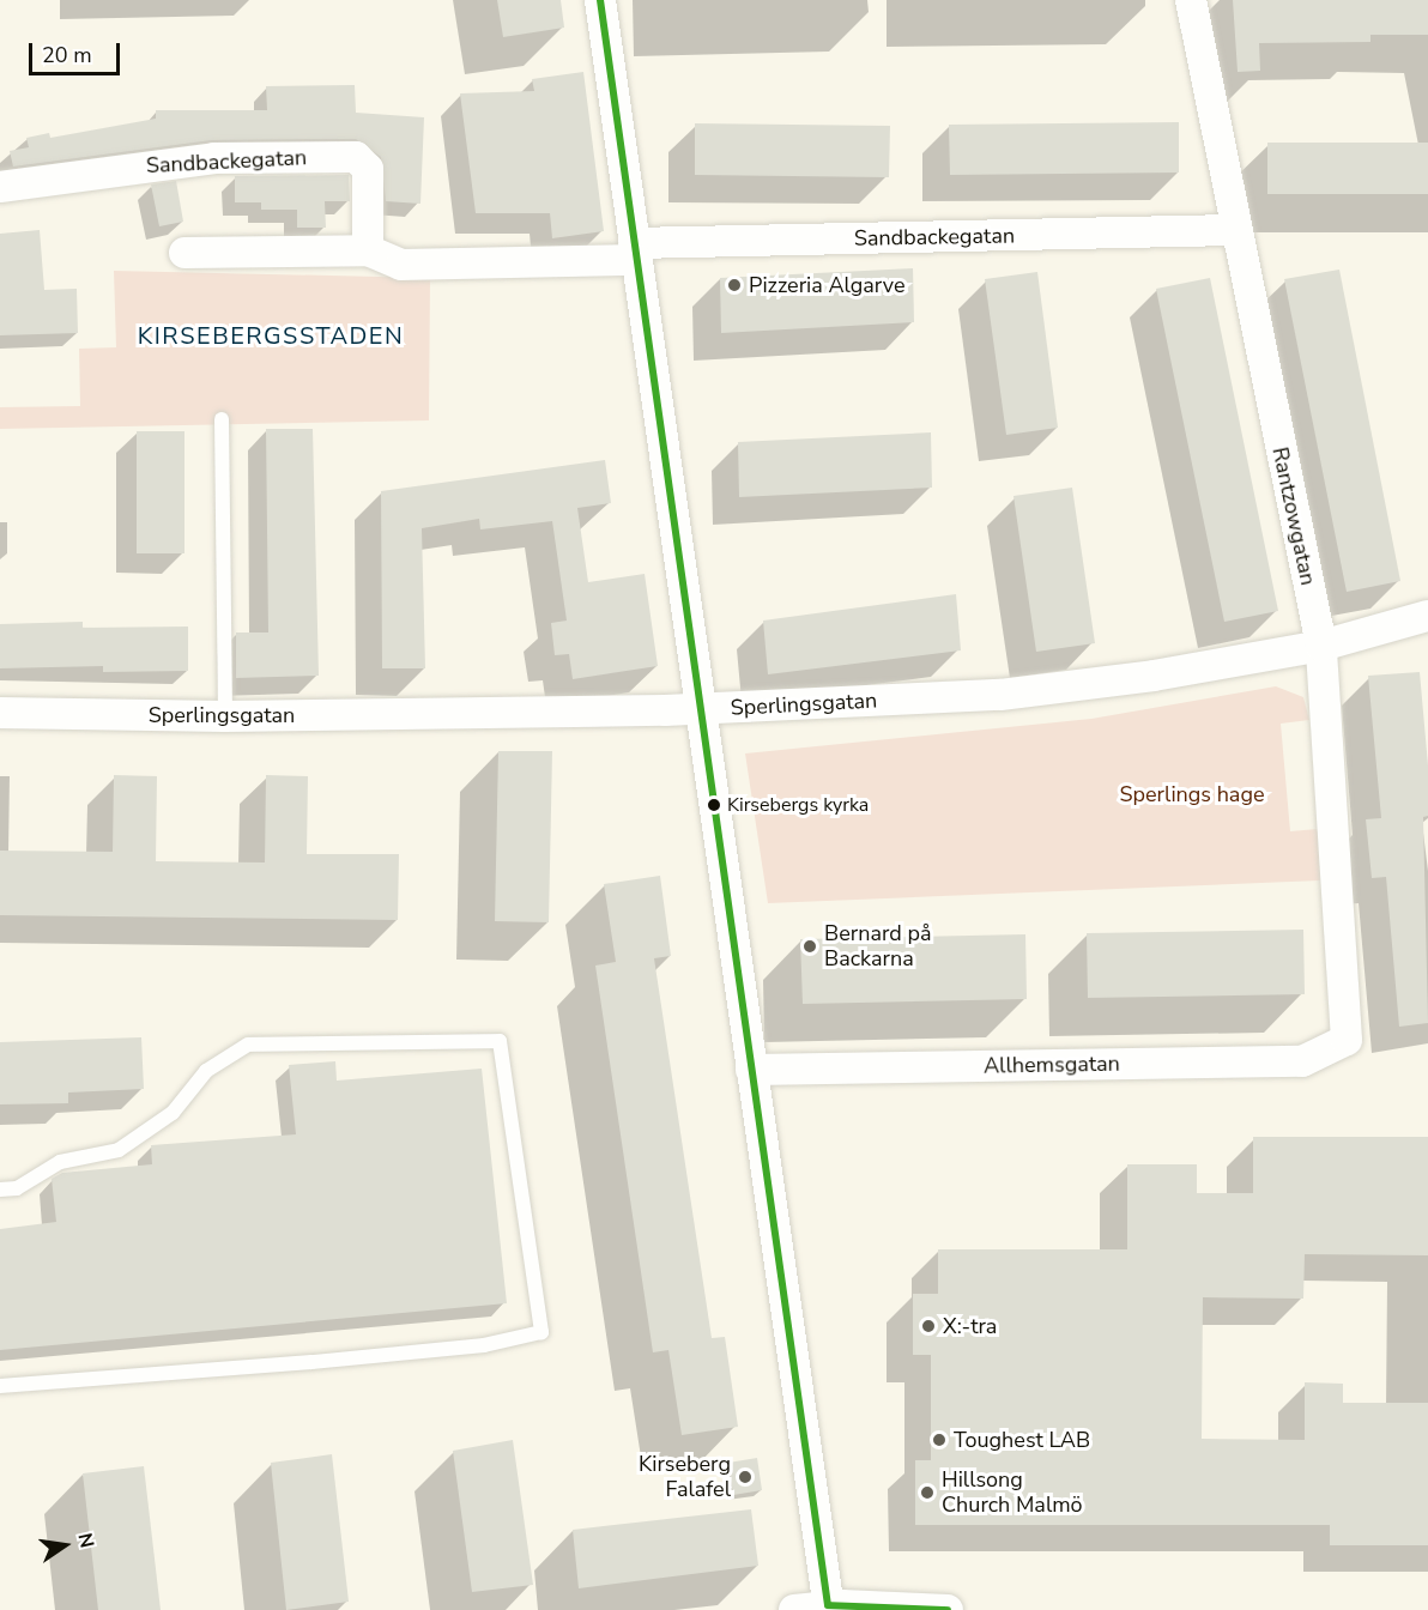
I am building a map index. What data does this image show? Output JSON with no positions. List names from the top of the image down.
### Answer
{
  "streets": {
    "street": [
      "Sandbackegatan",
      "Rantzowgatan",
      "Sperlingsgatan",
      "Allhemsgatan"
    ]
  },
  "crossings": [
    ["Sandbackegatan", "Rantzowgatan"],
    ["Rantzowgatan", "Sperlingsgatan"],
    ["Rantzowgatan", "Allhemsgatan"]
  ],
  "districts": ["KIRSEBERGSSTADEN"],
  "parks": ["Sperlings hage"],
  "places": [
    "Pizzeria Algarve",
    "Kirsebergs kyrka",
    "Bernard på Backarna",
    "X:-tra",
    "Toughest LAB",
    "Kirseberg Falafel",
    "Hillsong Church Malmö"
  ],
  "scale_bar": "20 m",
  "north": "right"
}
